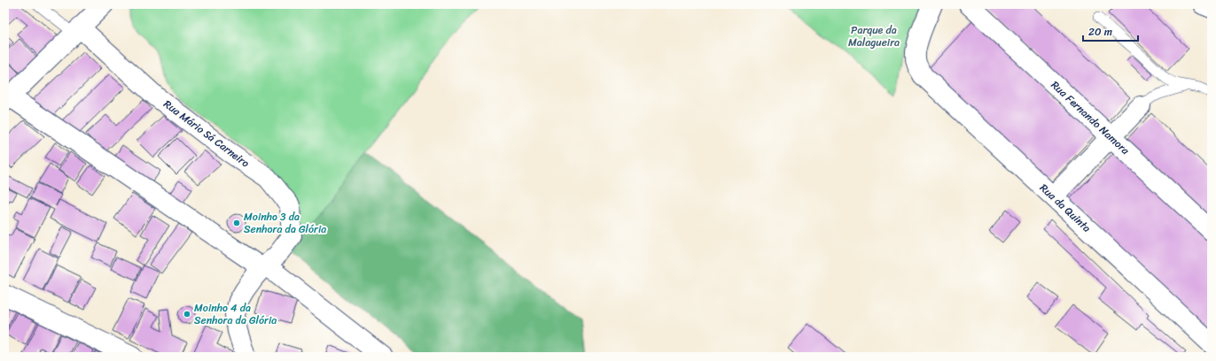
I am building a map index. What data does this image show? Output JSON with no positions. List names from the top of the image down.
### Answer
{
  "streets": {
    "street": ["Rua Fernando Namora", "Rua Mário Sá Carneiro", "Rua da Quinta"]
  },
  "parks": ["Parque da Malagueira"],
  "places": ["Moinho 3 da Senhora da Glória", "Moinho 4 da Senhora da Glória"],
  "scale_bar": "20 m"
}
